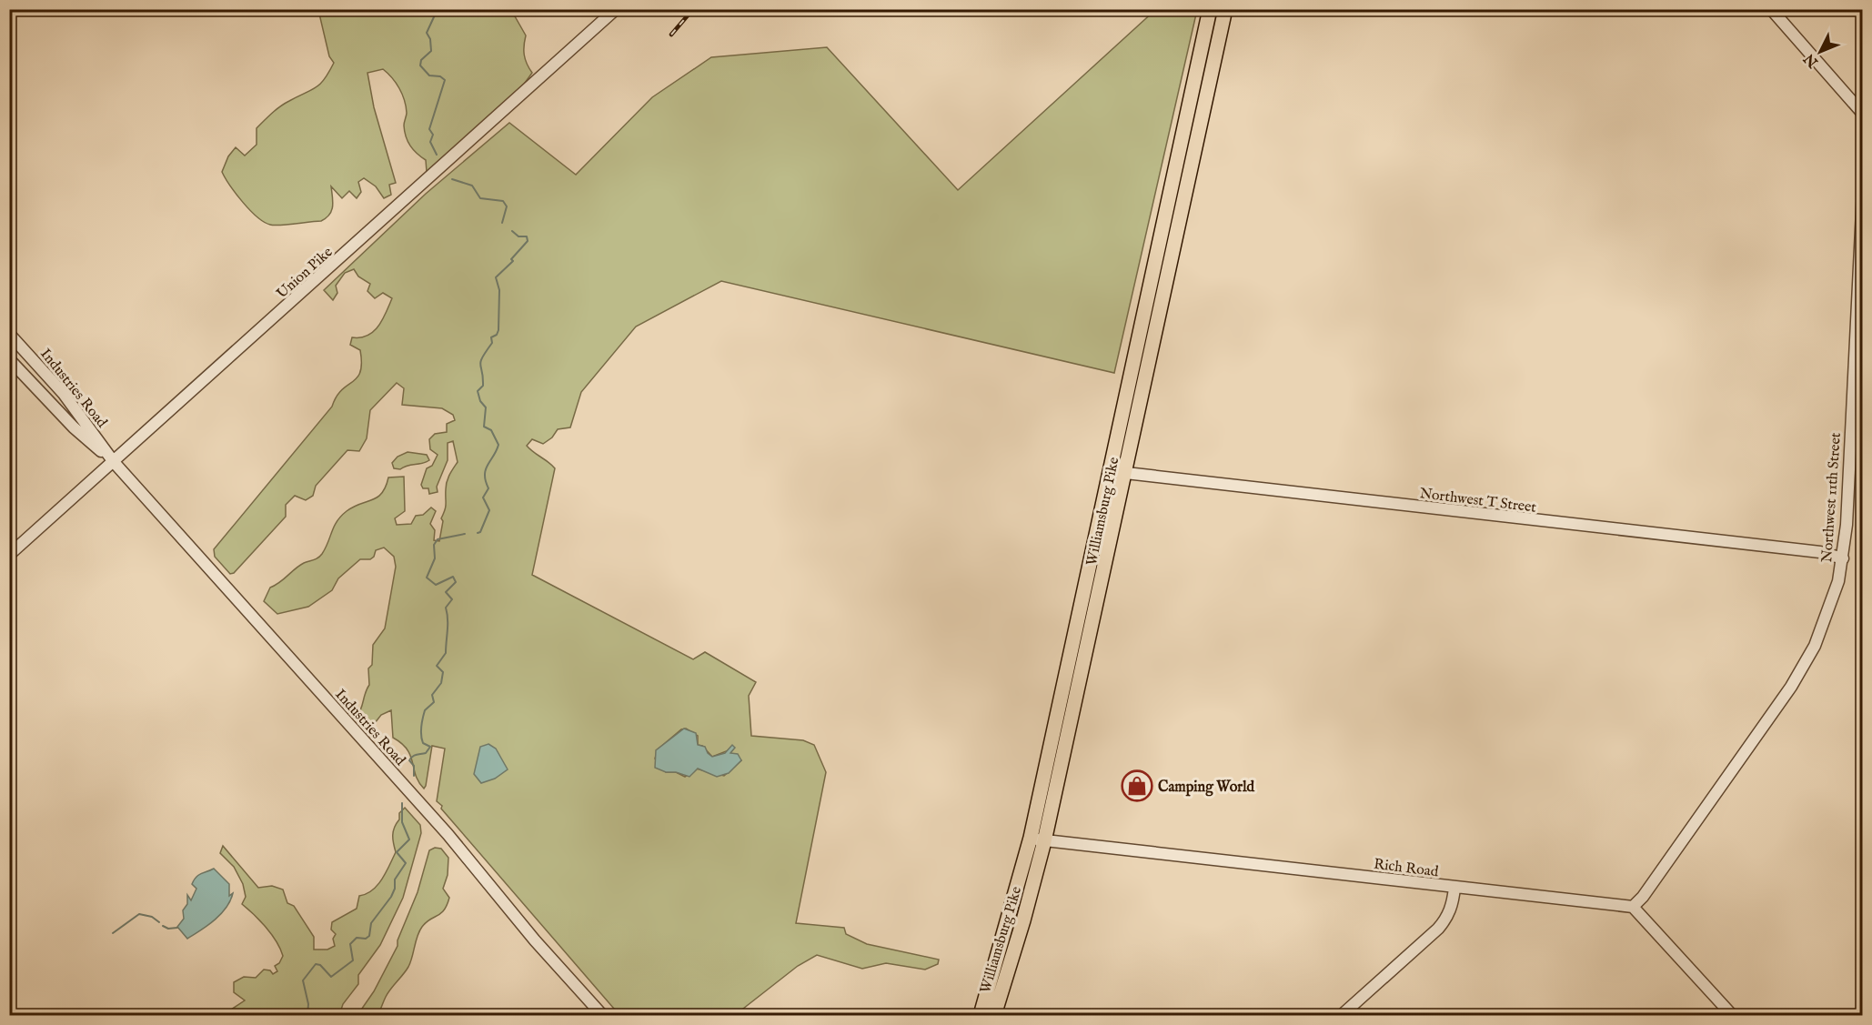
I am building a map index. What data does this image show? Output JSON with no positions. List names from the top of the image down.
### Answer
{
  "streets": {
    "main road": ["Williamsburg Pike"],
    "street": [
      "Union Pike",
      "Industries Road",
      "Northwest 11th Street",
      "Northwest T Street",
      "Rich Road"
    ]
  },
  "crossings": [
    ["Union Pike", "Industries Road"],
    ["Northwest 11th Street", "Northwest T Street"],
    ["Northwest 11th Street", "Rich Road"],
    ["Northwest T Street", "Williamsburg Pike"],
    ["Williamsburg Pike", "Rich Road"]
  ],
  "places": {
    "shop": ["Camping World"]
  },
  "north": "bottom left"
}
